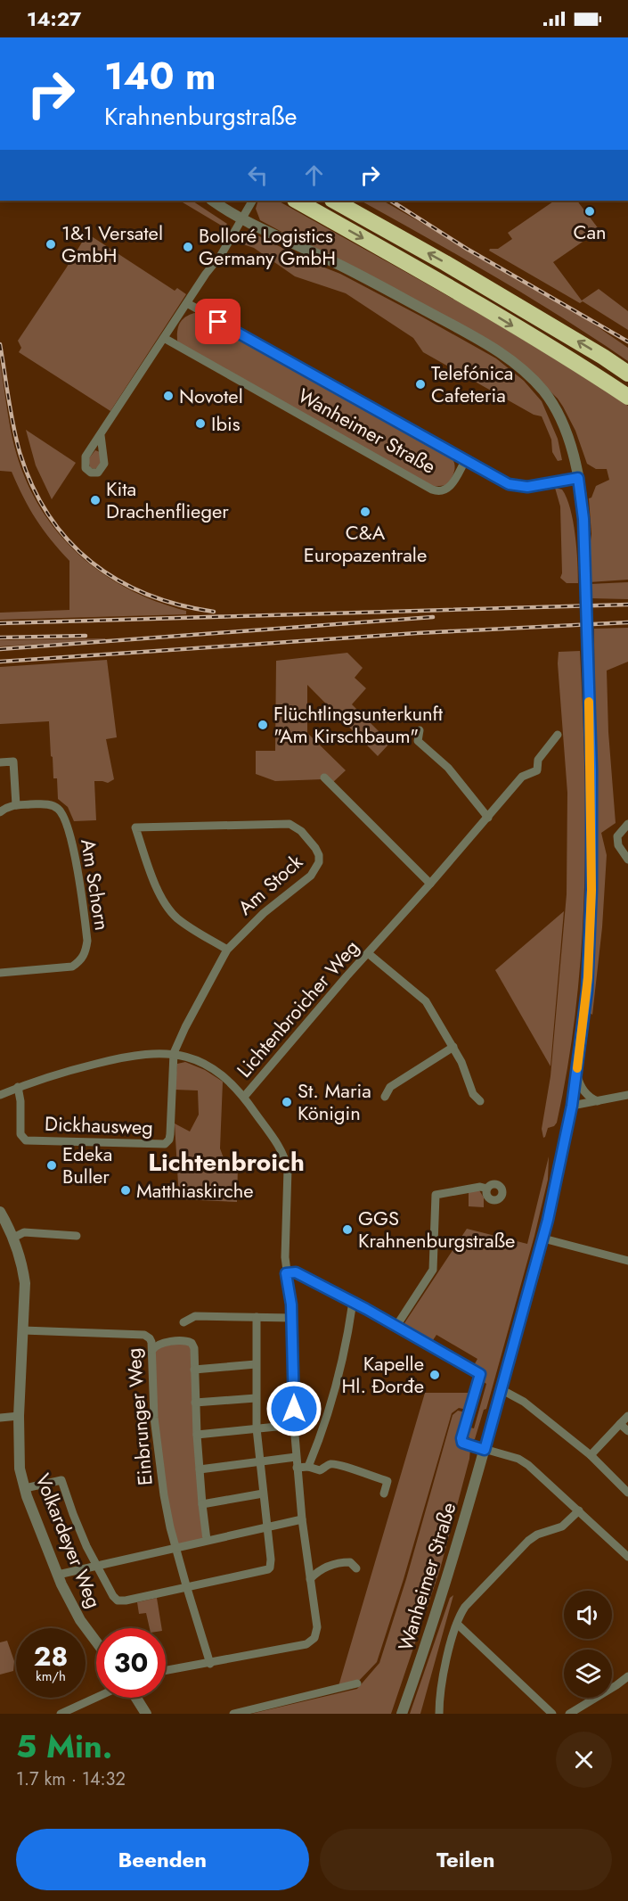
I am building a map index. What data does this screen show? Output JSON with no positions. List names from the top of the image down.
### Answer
{
  "streets": {
    "street": [
      "Wanheimer Straße",
      "Am Schorn",
      "Am Stock",
      "Lichtenbroicher Weg",
      "Dickhausweg",
      "Einbrunger Weg",
      "Volkardeyer Weg"
    ]
  },
  "crossings": [
    ["Am Stock", "Lichtenbroicher Weg"],
    ["Am Stock", "Dickhausweg"],
    ["Lichtenbroicher Weg", "Dickhausweg"],
    ["Einbrunger Weg", "Volkardeyer Weg"]
  ],
  "districts": ["Lichtenbroich"],
  "places": [
    "Can",
    "1&1 Versatel GmbH",
    "Bolloré Logistics Germany GmbH",
    "Telefónica Cafeteria",
    "Novotel",
    "Ibis",
    "Kita Drachenflieger",
    "C&A Europazentrale",
    "Flüchtlingsunterkunft \"Am Kirschbaum\"",
    "St. Maria Königin",
    "Edeka Buller",
    "Matthiaskirche",
    "GGS Krahnenburgstraße",
    "Kapelle Hl. Đorđe"
  ],
  "page": {
    "status": "14:27",
    "turn": ["140 m", "Krahnenburgstraße"],
    "speed": "28 km/h",
    "limit": "30",
    "heading": ["5 Min.", "1.7 km · 14:32"],
    "buttons": ["Beenden", "Teilen"]
  }
}
